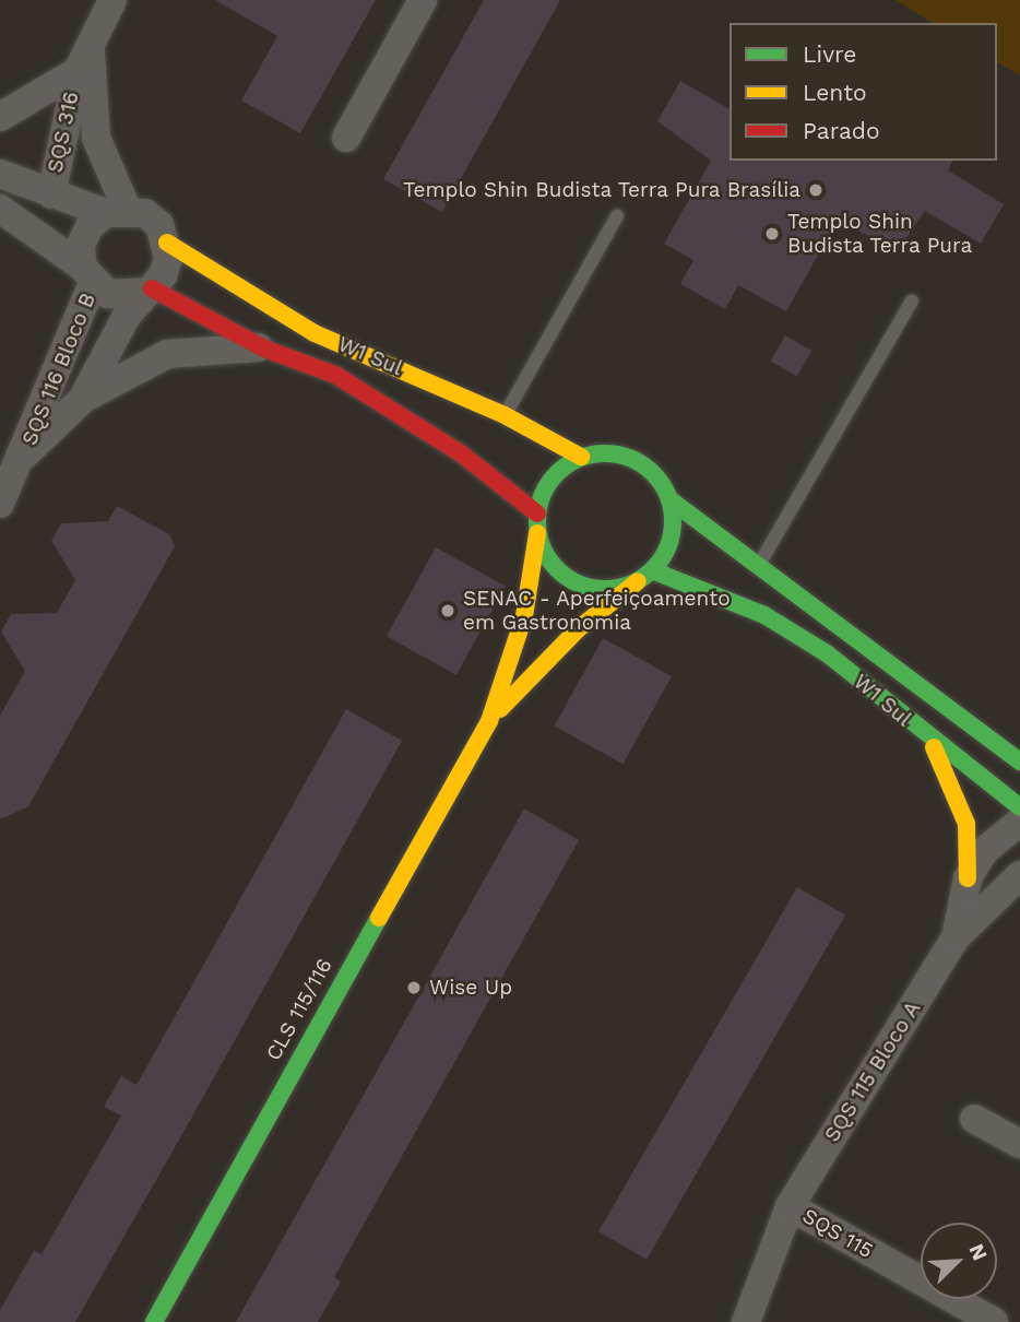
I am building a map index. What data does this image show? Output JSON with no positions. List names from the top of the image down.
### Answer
{
  "streets": {
    "street": [
      "SQS 316",
      "W1 Sul",
      "SQS 116 Bloco B",
      "CLS 115/116",
      "SQS 115 Bloco A",
      "SQS 115"
    ]
  },
  "crossings": [
    ["SQS 316", "W1 Sul"],
    ["SQS 316", "SQS 116 Bloco B"],
    ["W1 Sul", "SQS 116 Bloco B"],
    ["W1 Sul", "CLS 115/116"],
    ["SQS 115 Bloco A", "SQS 115"]
  ],
  "places": [
    "Templo Shin Budista Terra Pura Brasília",
    "Templo Shin Budista Terra Pura",
    "SENAC - Aperfeiçoamento em Gastronomia",
    "Wise Up"
  ],
  "legend": ["Livre", "Lento", "Parado"],
  "north": "top right"
}
